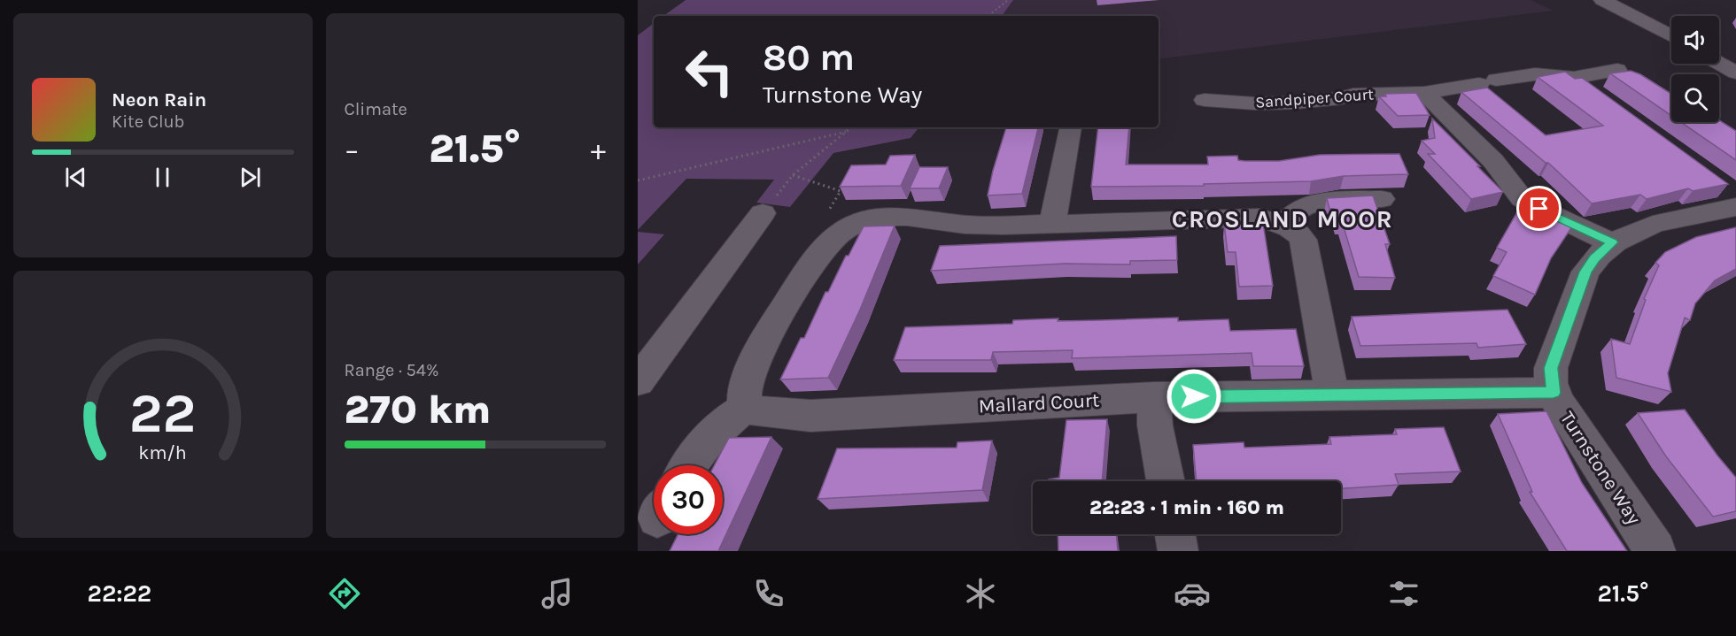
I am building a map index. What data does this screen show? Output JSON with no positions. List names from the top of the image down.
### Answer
{
  "streets": {
    "street": ["Sandpiper Court", "Mallard Court", "Turnstone Way"]
  },
  "crossings": [
    ["Mallard Court", "Turnstone Way"]
  ],
  "districts": ["CROSLAND MOOR"],
  "page": {
    "tile": [
      "Climate",
      ["Range · 54%", "270 km"]
    ],
    "turn": ["80 m", "Turnstone Way"],
    "song": ["Neon Rain", "Kite Club"],
    "heat": ["−", "21.5°", "+"],
    "limit": "30",
    "trip": "22:23 · 1 min · 160 m",
    "tabs": ["22:22", "21.5°"],
    "gauge": ["22", "km/h"]
  }
}
